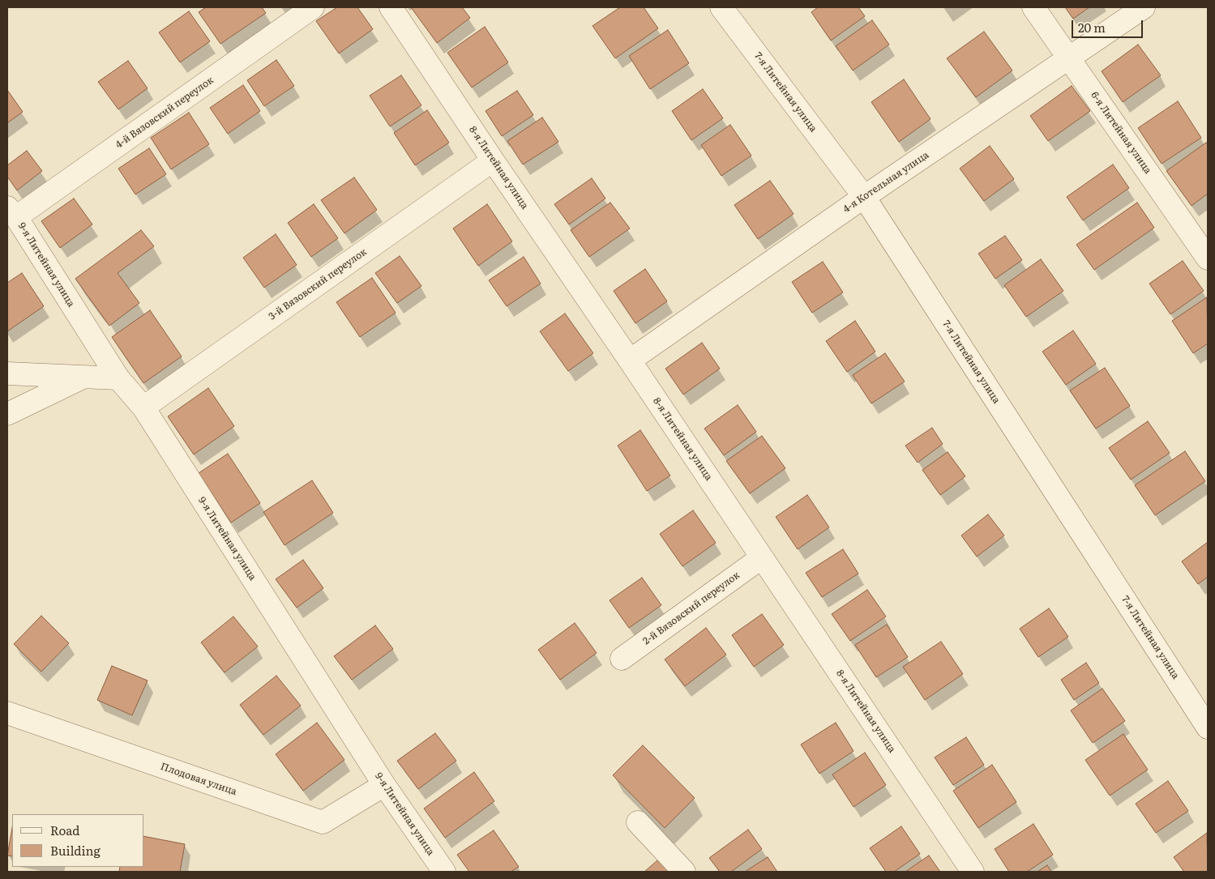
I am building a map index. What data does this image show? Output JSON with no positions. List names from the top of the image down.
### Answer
{
  "streets": {
    "street": [
      "7-я Литейная улица",
      "4-й Вязовский переулок",
      "6-я Литейная улица",
      "8-я Литейная улица",
      "4-я Котельная улица",
      "9-я Литейная улица",
      "3-й Вязовский переулок",
      "2-й Вязовский переулок",
      "Плодовая улица"
    ]
  },
  "crossings": [
    ["7-я Литейная улица", "4-я Котельная улица"],
    ["4-й Вязовский переулок", "9-я Литейная улица"],
    ["6-я Литейная улица", "4-я Котельная улица"],
    ["8-я Литейная улица", "4-я Котельная улица"],
    ["8-я Литейная улица", "3-й Вязовский переулок"],
    ["8-я Литейная улица", "2-й Вязовский переулок"],
    ["9-я Литейная улица", "3-й Вязовский переулок"],
    ["9-я Литейная улица", "Плодовая улица"]
  ],
  "legend": ["Road", "Building"],
  "scale_bar": "20 m"
}
